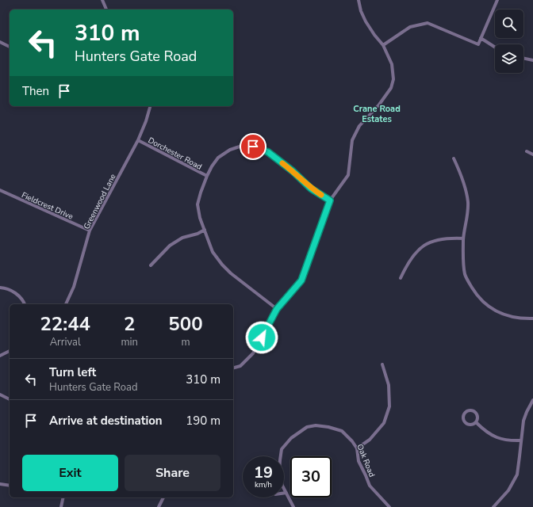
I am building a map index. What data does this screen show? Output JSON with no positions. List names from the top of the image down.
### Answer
{
  "streets": {
    "street": [
      "Dorchester Road",
      "Greenwood Lane",
      "Fieldcrest Drive",
      "Oak Road"
    ]
  },
  "crossings": [
    ["Dorchester Road", "Greenwood Lane"],
    ["Greenwood Lane", "Fieldcrest Drive"]
  ],
  "districts": ["Crane Road Estates"],
  "page": {
    "turn": ["310 m", "Hunters Gate Road"],
    "then": "Then",
    "eta": [
      "22:44",
      "Arrival",
      "2",
      "min",
      "500",
      "m"
    ],
    "list": [
      {
        "name": "Turn left",
        "note": "Hunters Gate Road",
        "value": "310 m"
      },
      {
        "name": "Arrive at destination",
        "value": "190 m"
      }
    ],
    "buttons": ["Exit", "Share"],
    "speed": "19 km/h",
    "limit": "30"
  }
}
